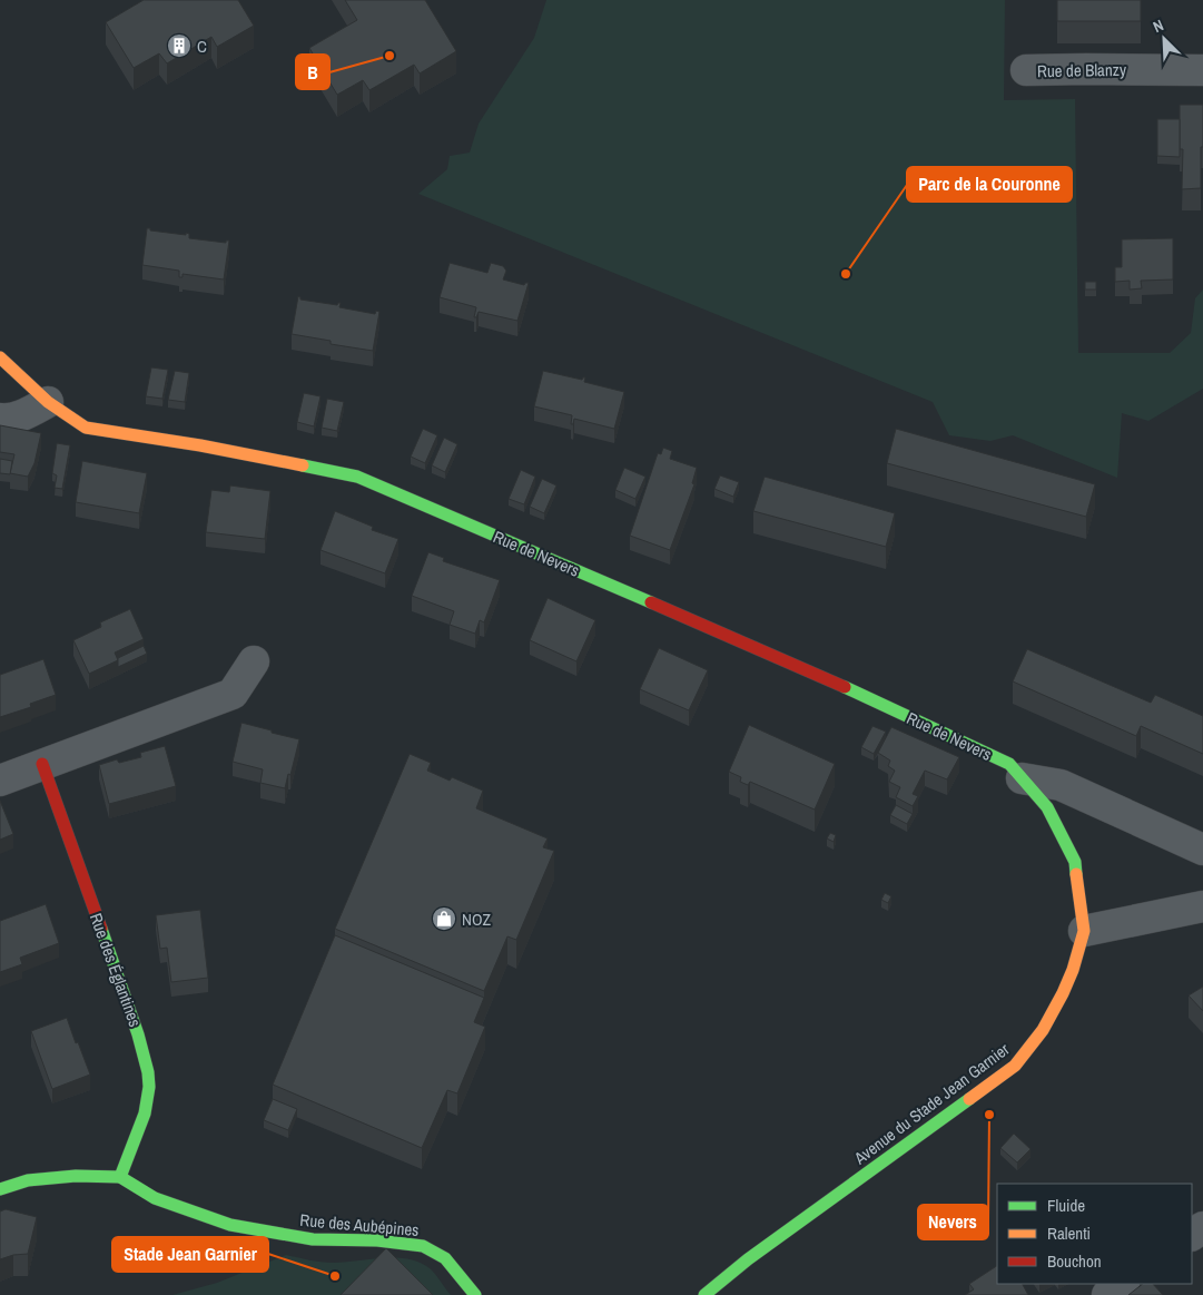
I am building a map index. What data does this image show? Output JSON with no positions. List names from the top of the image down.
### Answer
{
  "streets": {
    "main road": [
      "Rue de Nevers",
      "Rue des Églantines",
      "Avenue du Stade Jean Garnier",
      "Rue des Aubépines"
    ],
    "street": ["Rue de Blanzy"]
  },
  "crossings": [
    ["Rue de Nevers", "Avenue du Stade Jean Garnier"],
    ["Rue des Églantines", "Rue des Aubépines"]
  ],
  "places": {
    "building": ["C"],
    "other": [
      "B",
      "Parc de la Couronne",
      "Nevers",
      "Stade Jean Garnier"
    ],
    "shop": ["NOZ"]
  },
  "legend": ["Fluide", "Ralenti", "Bouchon"],
  "north": "top left"
}
